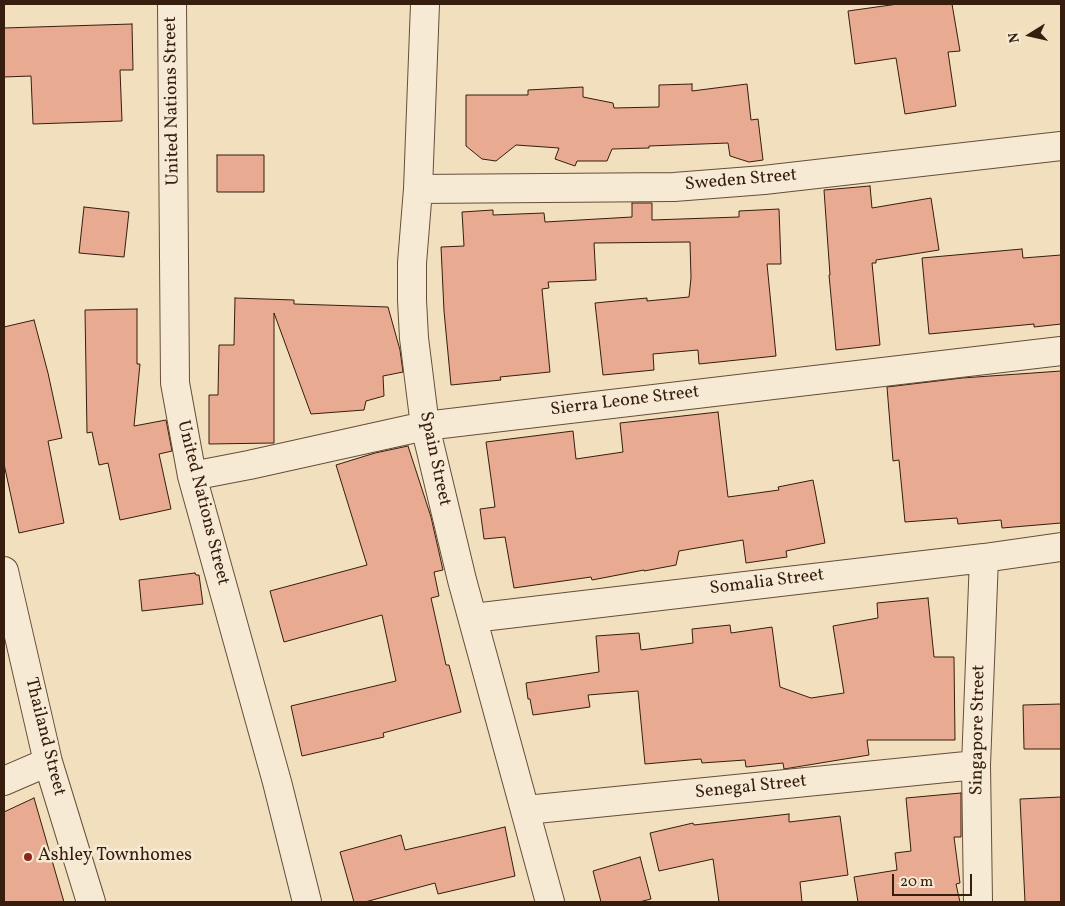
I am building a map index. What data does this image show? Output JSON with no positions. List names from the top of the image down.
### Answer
{
  "streets": {
    "street": [
      "United Nations Street",
      "Sweden Street",
      "Sierra Leone Street",
      "Spain Street",
      "Somalia Street",
      "Singapore Street",
      "Thailand Street",
      "Senegal Street"
    ]
  },
  "crossings": [
    ["United Nations Street", "Sierra Leone Street"],
    ["Sweden Street", "Spain Street"],
    ["Sierra Leone Street", "Spain Street"],
    ["Spain Street", "Somalia Street"],
    ["Spain Street", "Senegal Street"],
    ["Somalia Street", "Singapore Street"],
    ["Singapore Street", "Senegal Street"]
  ],
  "places": ["Ashley Townhomes"],
  "scale_bar": "20 m",
  "north": "left"
}
